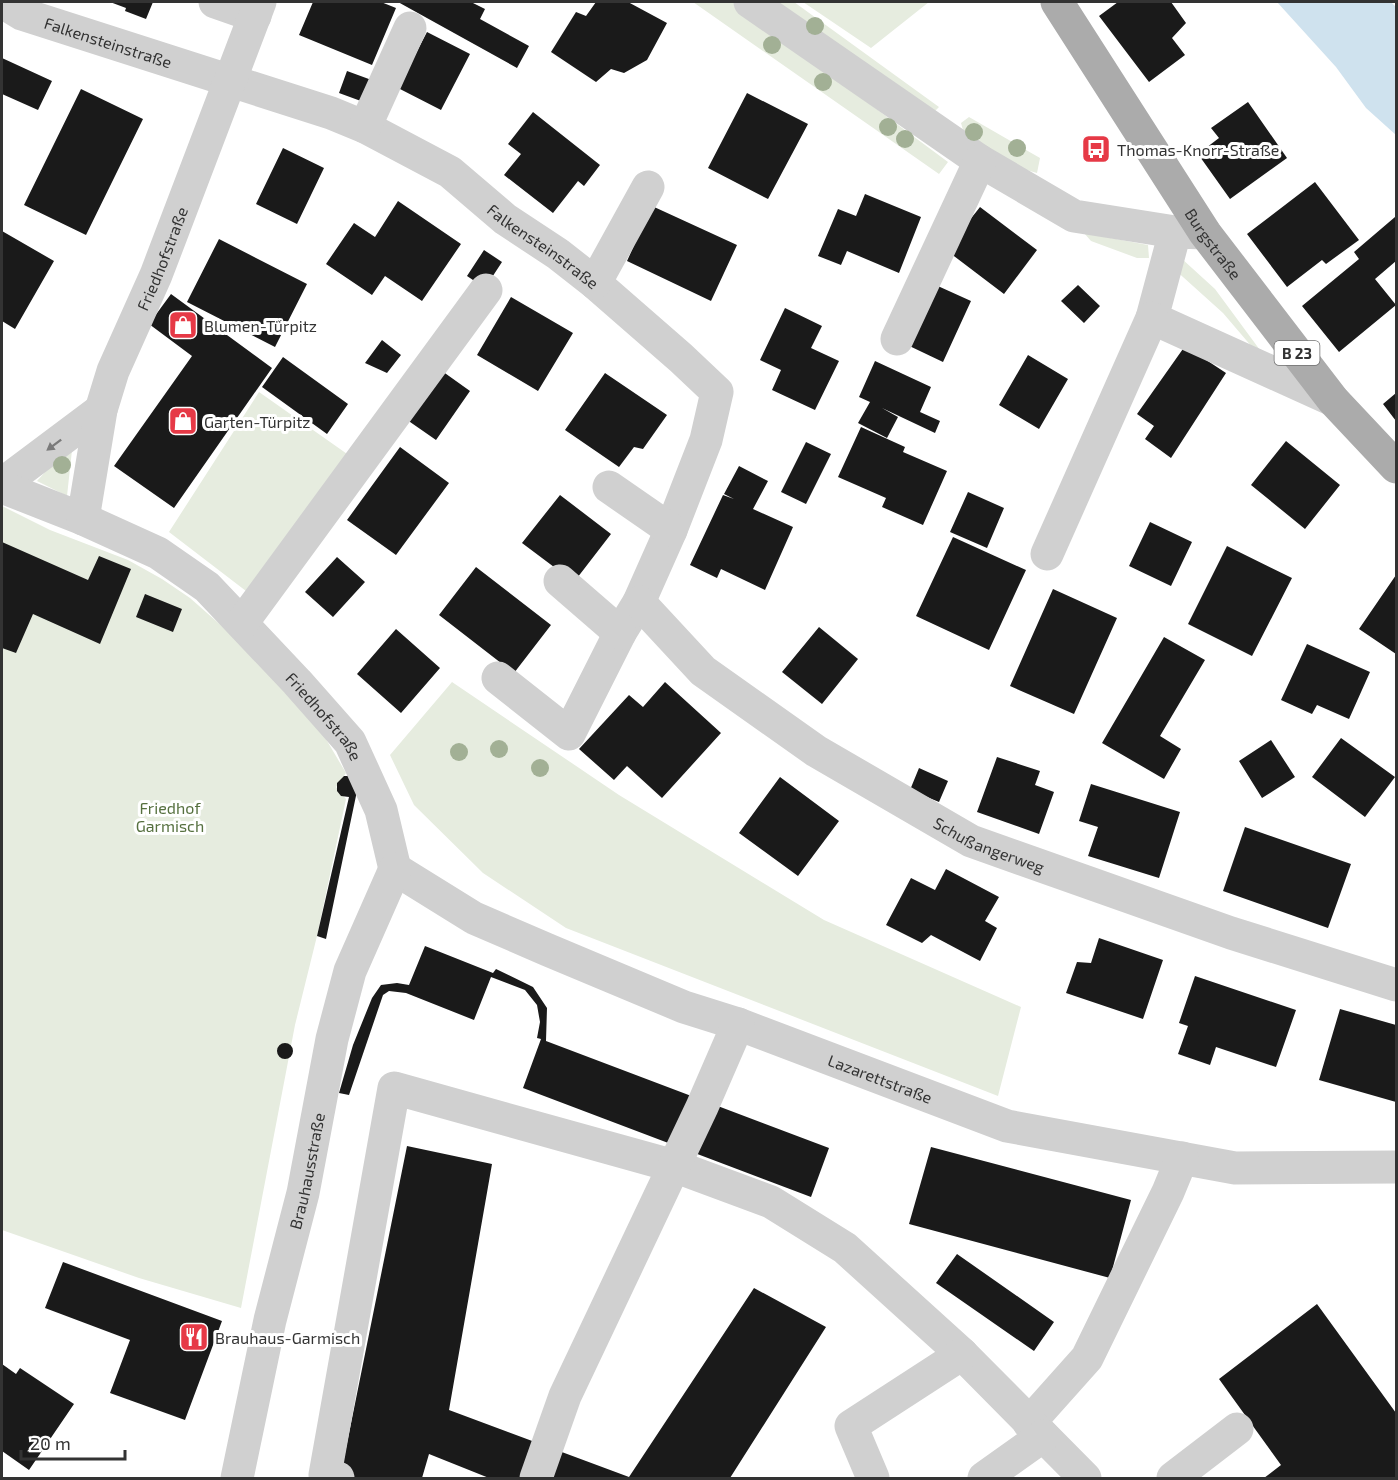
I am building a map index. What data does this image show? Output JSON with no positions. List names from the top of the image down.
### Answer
{
  "streets": {
    "main road": ["Burgstraße", "B 23"],
    "street": [
      "Falkensteinstraße",
      "Friedhofstraße",
      "Schußangerweg",
      "Lazarettstraße",
      "Brauhausstraße"
    ]
  },
  "crossings": [
    ["Falkensteinstraße", "Friedhofstraße"],
    ["Falkensteinstraße", "Schußangerweg"],
    ["Friedhofstraße", "Lazarettstraße"],
    ["Friedhofstraße", "Brauhausstraße"],
    ["Lazarettstraße", "Brauhausstraße"]
  ],
  "parks": ["Friedhof Garmisch"],
  "places": {
    "bus stop": ["Thomas-Knorr-Straße"],
    "shop": ["Blumen-Türpitz", "Garten-Türpitz"],
    "restaurant": ["Brauhaus-Garmisch"]
  },
  "scale_bar": "20 m"
}
